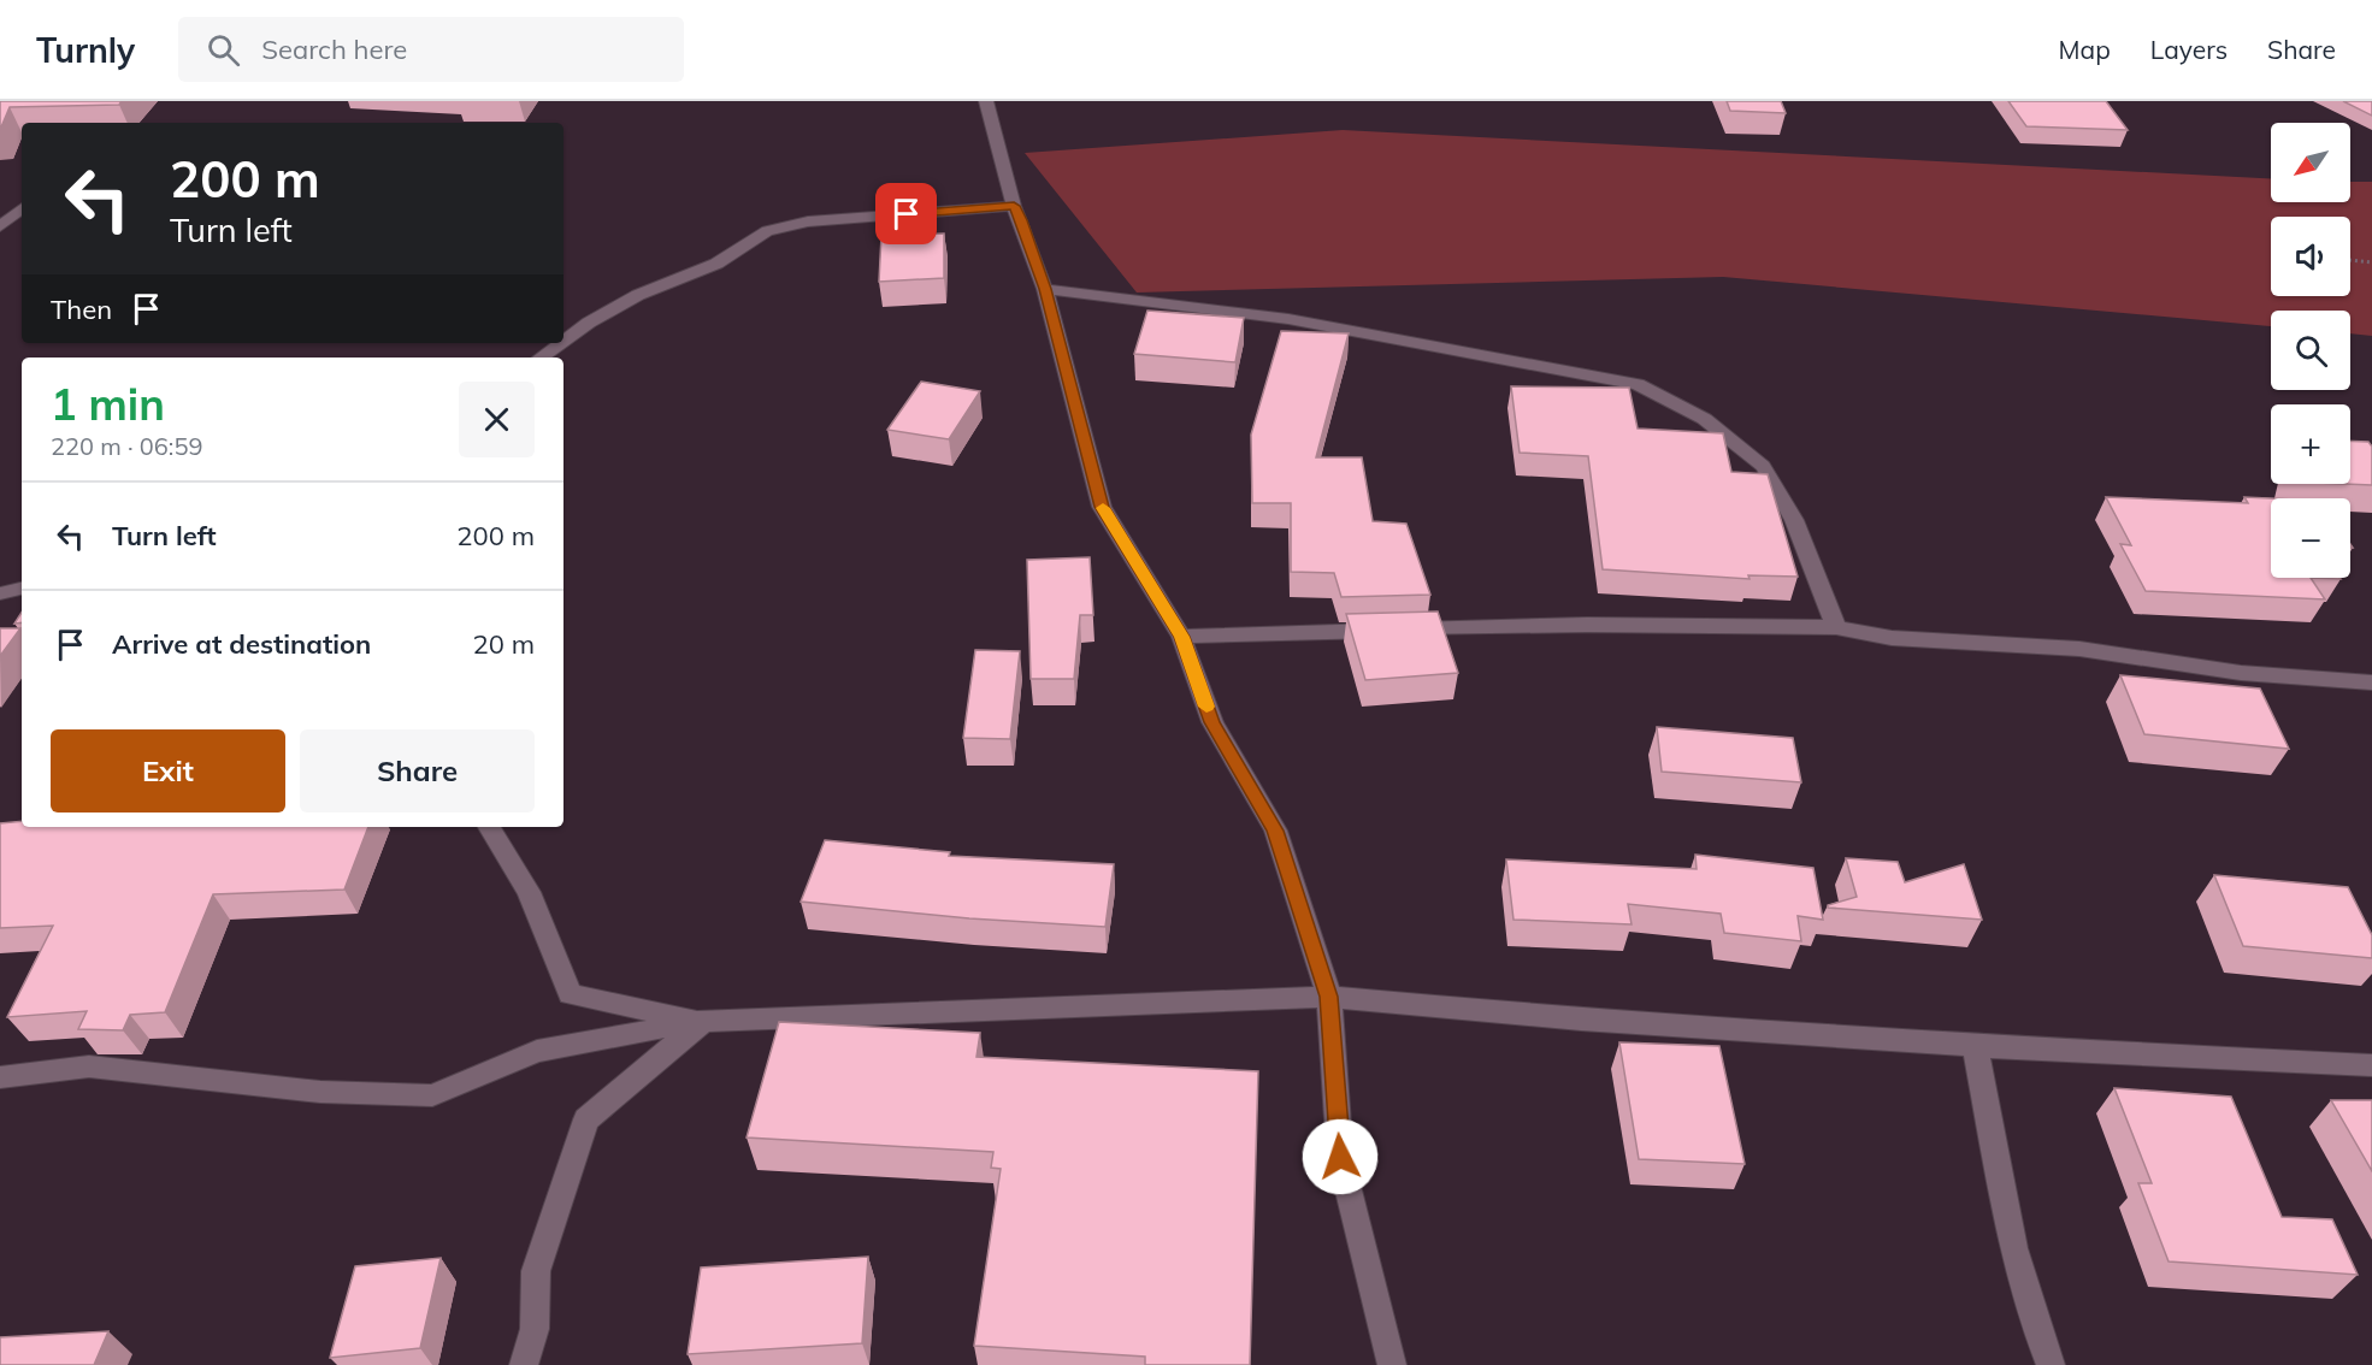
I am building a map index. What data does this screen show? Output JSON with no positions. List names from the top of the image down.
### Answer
{
  "north": "bottom left",
  "page": {
    "header": "Turnly",
    "search": "Search here",
    "nav": ["Map", "Layers", "Share"],
    "map_buttons": ["+", "−"],
    "turn": ["200 m", "Turn left"],
    "then": "Then",
    "heading": ["1 min", "220 m · 06:59"],
    "list": [
      {
        "name": "Turn left",
        "value": "200 m"
      },
      {
        "name": "Arrive at destination",
        "value": "20 m"
      }
    ],
    "buttons": ["Exit", "Share"]
  }
}
